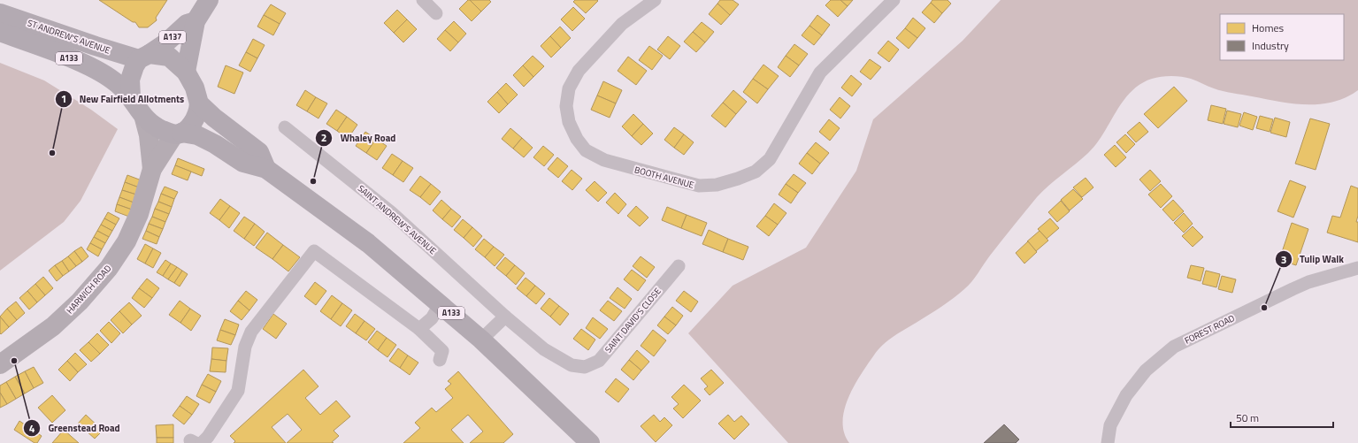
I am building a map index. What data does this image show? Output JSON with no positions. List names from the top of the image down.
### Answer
{
  "streets": {
    "main road": ["ST ANDREW'S AVENUE", "A137", "A133"],
    "street": [
      "BOOTH AVENUE",
      "SAINT ANDREW'S AVENUE",
      "HARWICH ROAD",
      "SAINT DAVID'S CLOSE",
      "FOREST ROAD"
    ]
  },
  "crossings": [
    ["ST ANDREW'S AVENUE", "A137"],
    ["ST ANDREW'S AVENUE", "A133"],
    ["ST ANDREW'S AVENUE", "HARWICH ROAD"],
    ["A137", "A133"],
    ["A137", "HARWICH ROAD"],
    ["A133", "HARWICH ROAD"],
    ["SAINT ANDREW'S AVENUE", "SAINT DAVID'S CLOSE"]
  ],
  "places": [
    "New Fairfield Allotments",
    "Whaley Road",
    "Tulip Walk",
    "Greenstead Road"
  ],
  "legend": ["Homes", "Industry"],
  "scale_bar": "50 m"
}
